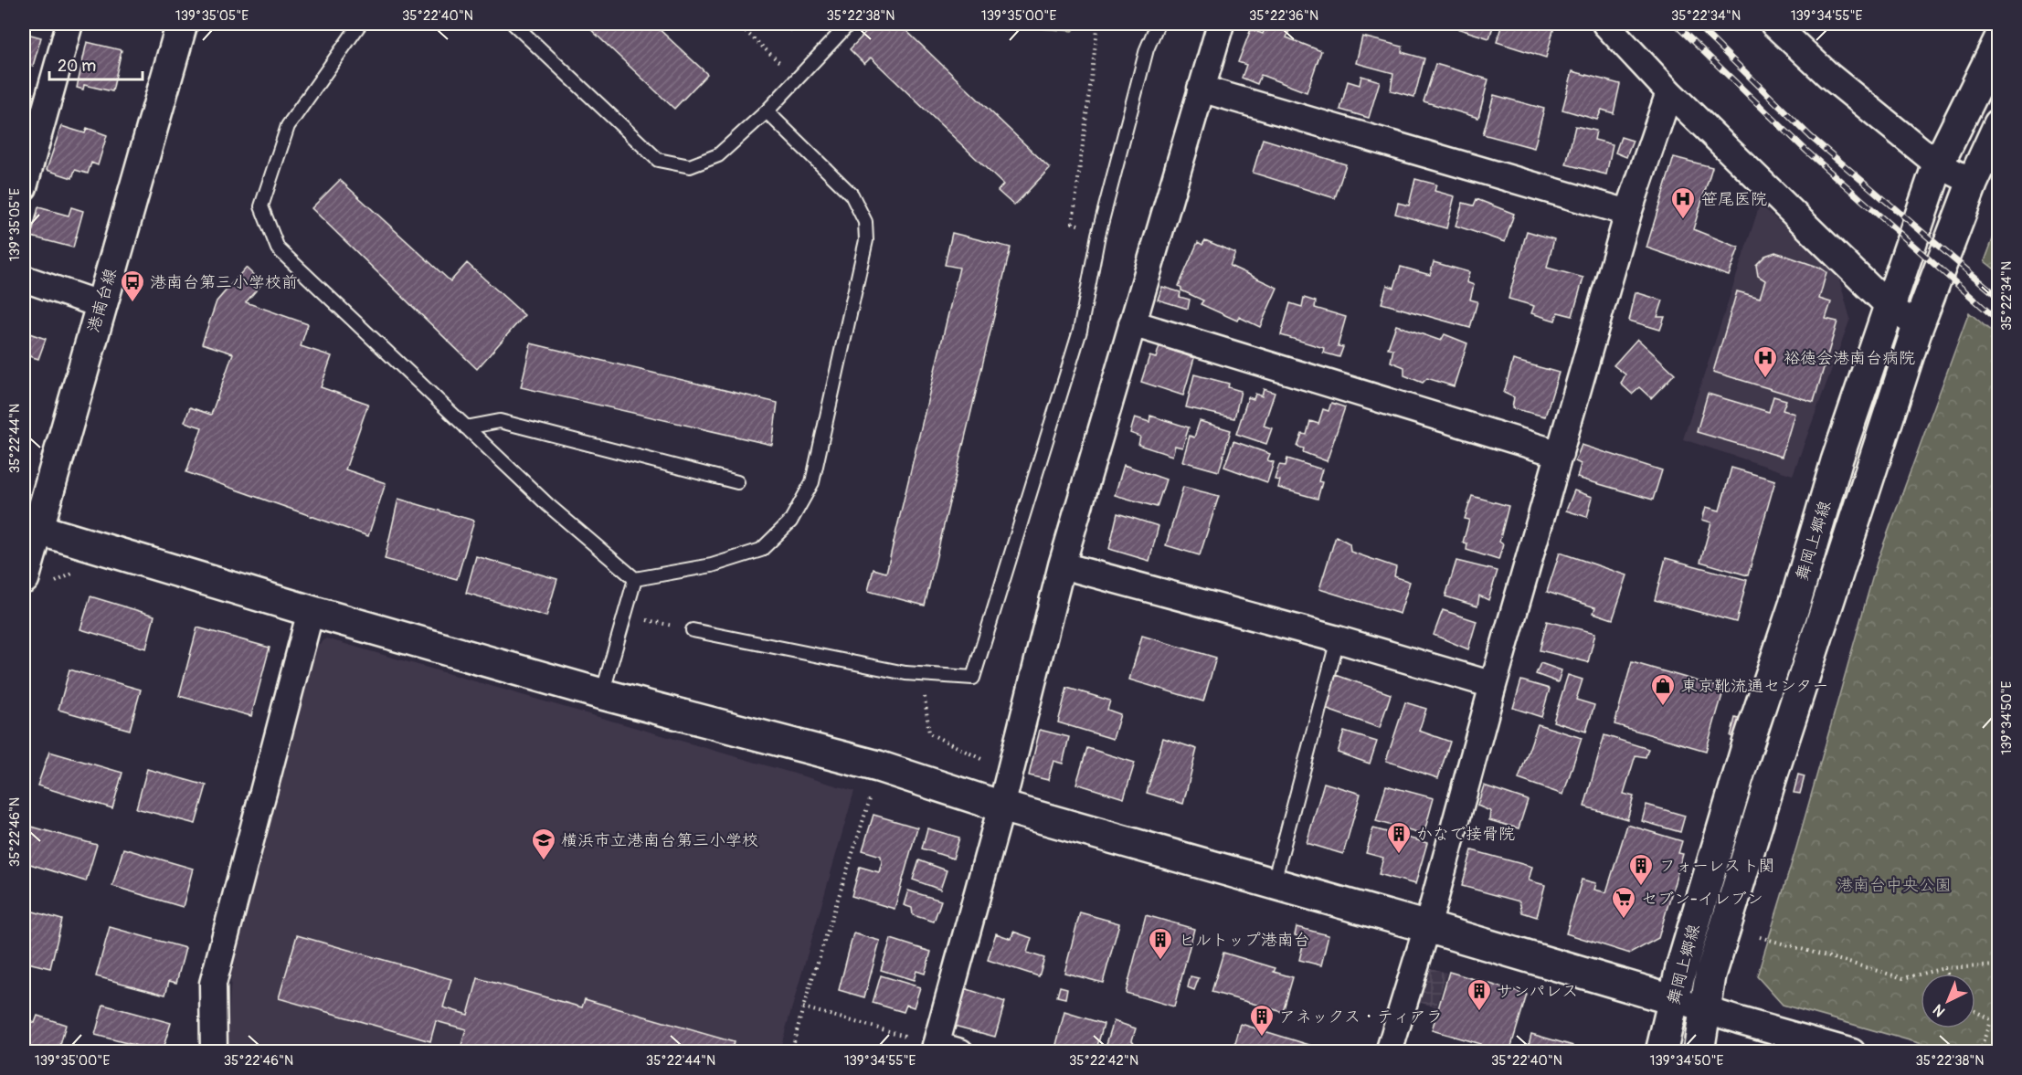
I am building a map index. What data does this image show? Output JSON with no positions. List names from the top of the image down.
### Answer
{
  "streets": {
    "street": ["港南台線", "舞岡上郷線"]
  },
  "parks": ["港南台中央公園"],
  "places": {
    "hospital": ["笹尾医院", "裕徳会港南台病院"],
    "bus stop": ["港南台第三小学校前"],
    "shop": ["東京靴流通センター"],
    "building": [
      "かなで接骨院",
      "フォーレスト関",
      "ヒルトップ港南台",
      "サンパレス",
      "アネックス・ティアラ"
    ],
    "school or university": ["横浜市立港南台第三小学校"],
    "supermarket": ["セブン-イレブン"]
  },
  "scale_bar": "20 m",
  "north": "bottom left",
  "coordinates": [
    "139°35'05\"E",
    "35°22'40\"N",
    "35°22'38\"N",
    "139°35'00\"E",
    "35°22'36\"N",
    "35°22'34\"N",
    "139°34'55\"E",
    "35°22'44\"N",
    "139°34'50\"E",
    "35°22'46\"N",
    "35°22'42\"N"
  ]
}
